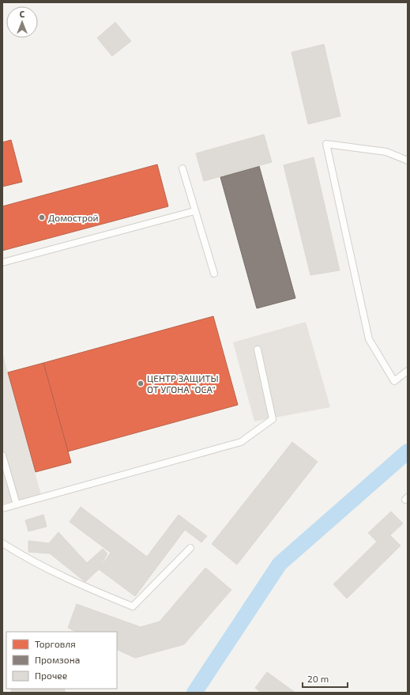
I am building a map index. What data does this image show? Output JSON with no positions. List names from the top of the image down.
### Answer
{
  "places": ["Домострой", "ЦЕНТР ЗАЩИТЫ ОТ УГОНА \"ОСА\""],
  "legend": ["Торговля", "Промзона", "Прочее"],
  "scale_bar": "20 m",
  "north": "top"
}
